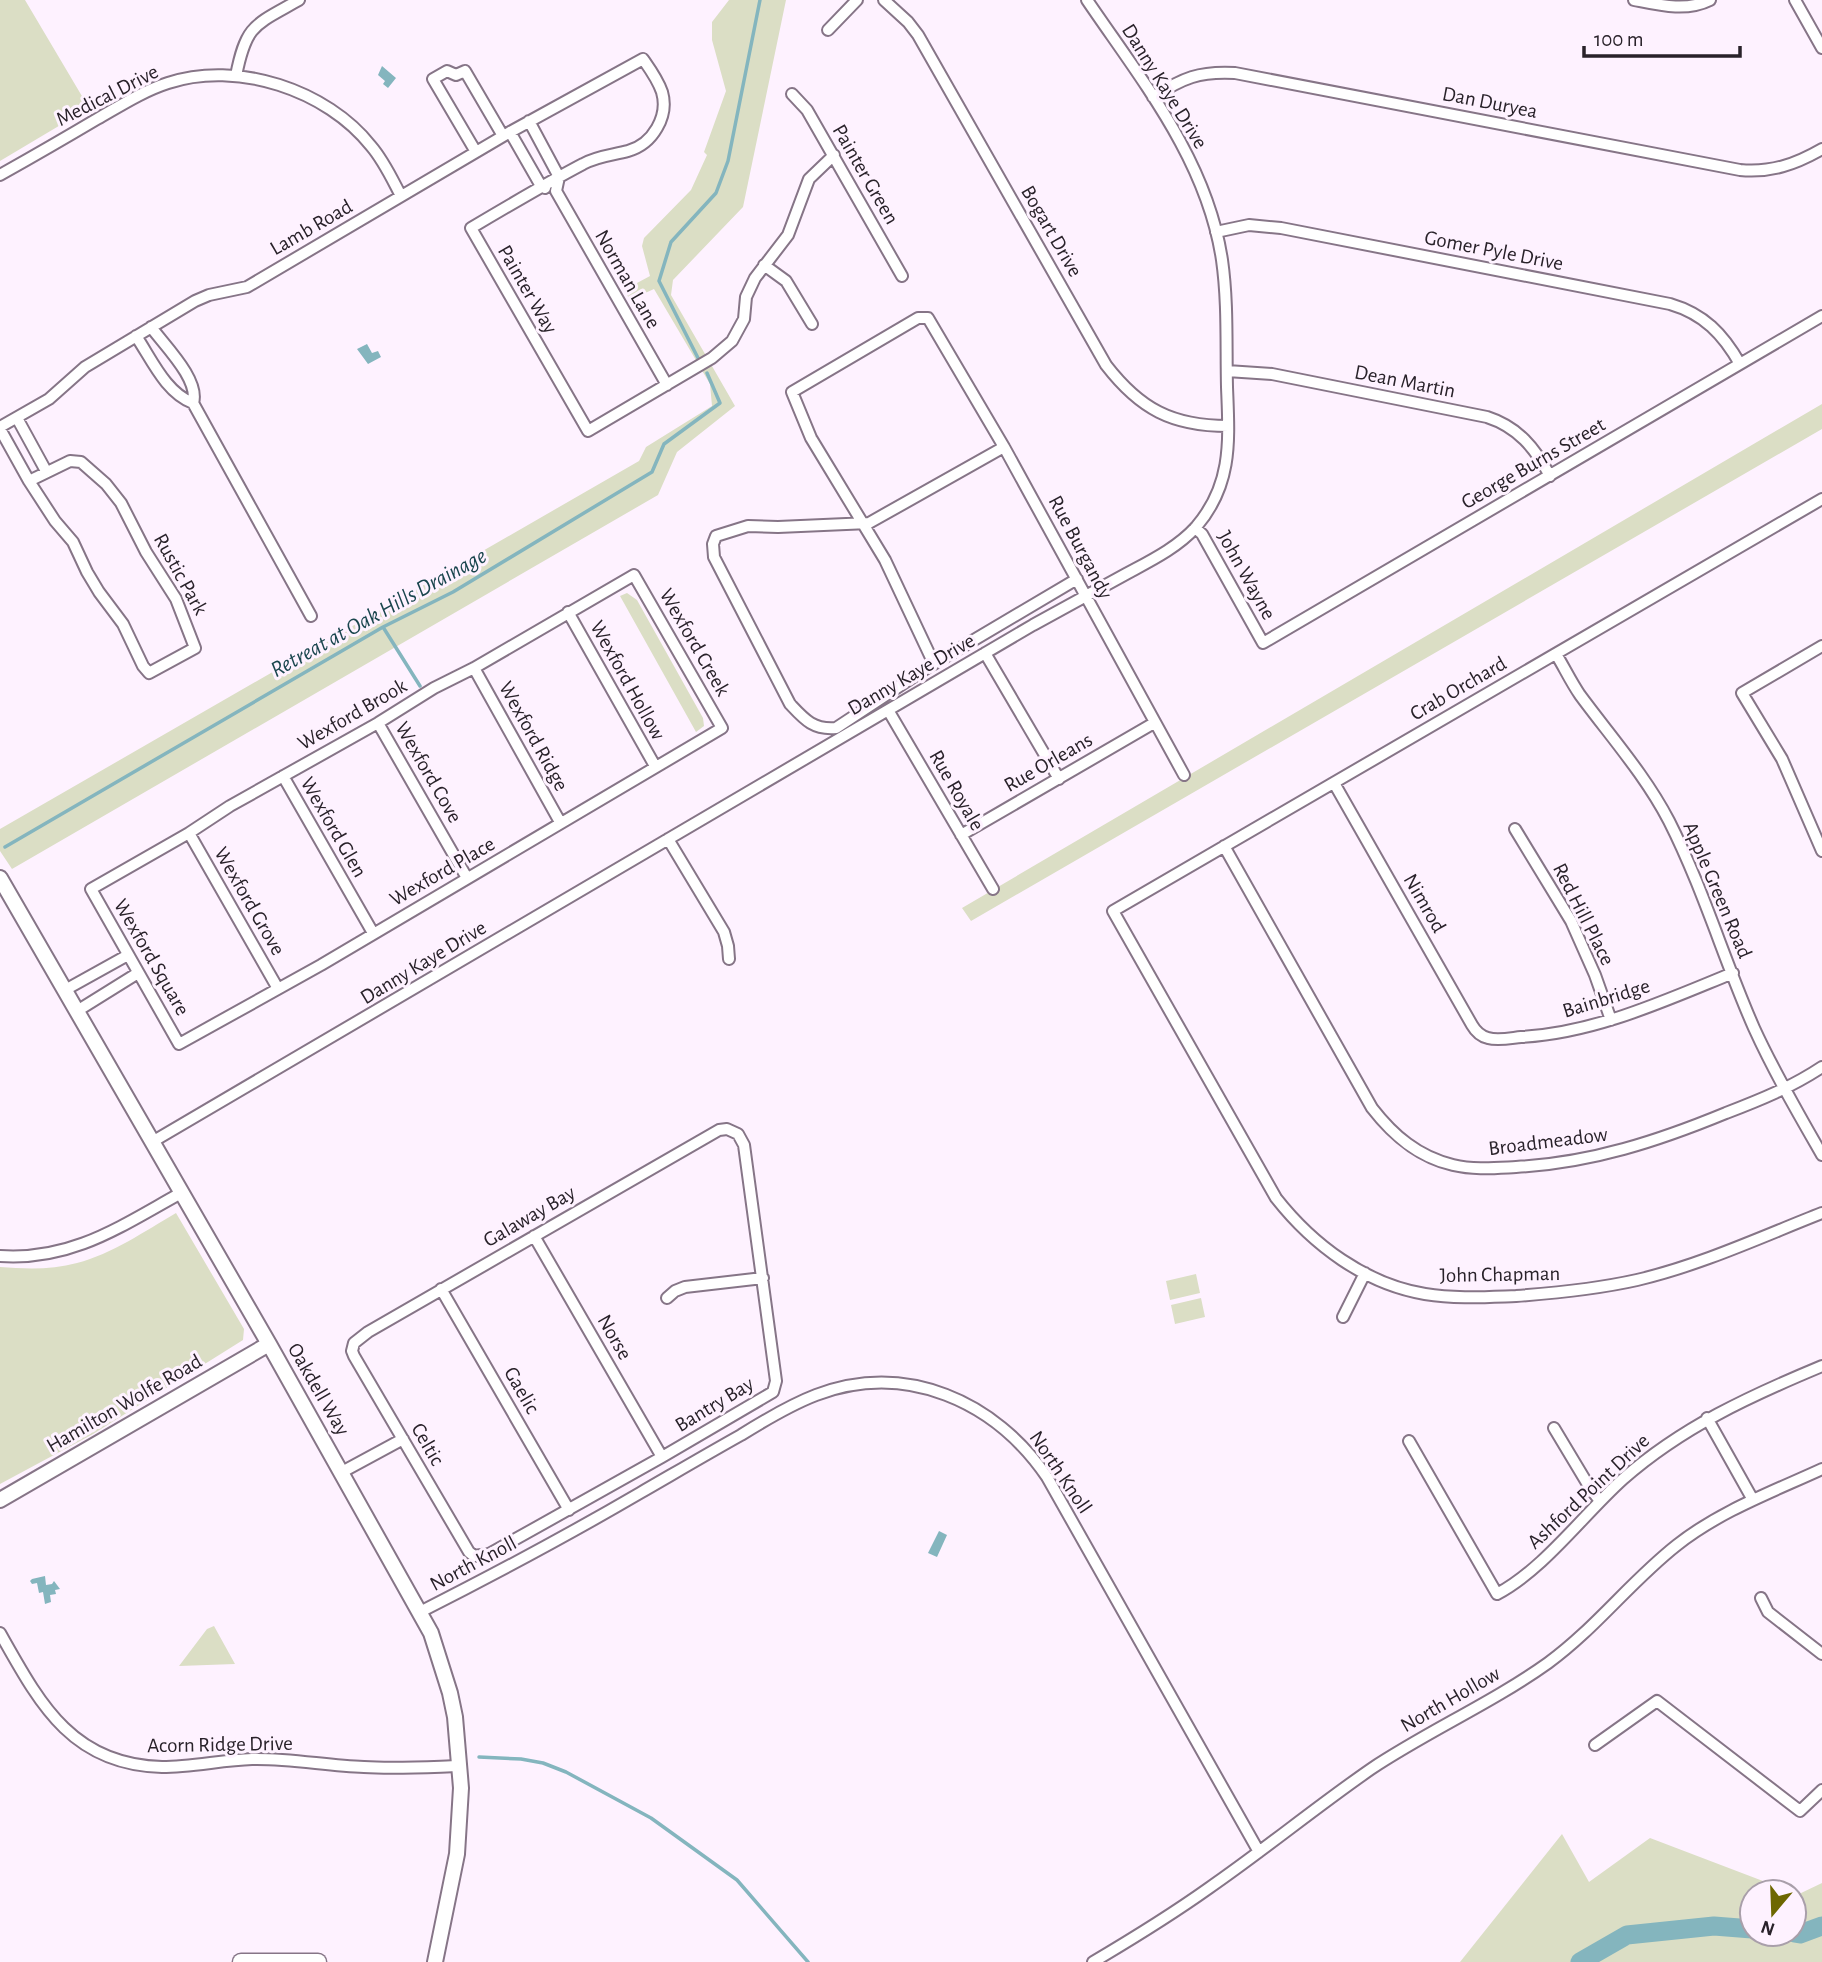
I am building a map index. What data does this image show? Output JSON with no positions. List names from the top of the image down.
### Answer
{
  "streets": {
    "street": [
      "Danny Kaye Drive",
      "Medical Drive",
      "Dan Duryea",
      "Painter Green",
      "Lamb Road",
      "Bogart Drive",
      "Gomer Pyle Drive",
      "Norman Lane",
      "Painter Way",
      "Dean Martin",
      "George Burns Street",
      "Rue Burgandy",
      "Rustic Park",
      "John Wayne",
      "Wexford Creek",
      "Wexford Hollow",
      "Crab Orchard",
      "Wexford Brook",
      "Wexford Ridge",
      "Rue Orleans",
      "Wexford Cove",
      "Rue Royale",
      "Wexford Glen",
      "Wexford Place",
      "Apple Green Road",
      "Wexford Grove",
      "Nimrod",
      "Red Hill Place",
      "Wexford Square",
      "Bainbridge",
      "Broadmeadow",
      "Galaway Bay",
      "John Chapman",
      "Norse",
      "Oakdell Way",
      "Gaelic",
      "Hamilton Wolfe Road",
      "Bantry Bay",
      "Celtic",
      "North Knoll",
      "Ashford Point Drive",
      "North Hollow",
      "Acorn Ridge Drive"
    ]
  },
  "crossings": [
    ["Danny Kaye Drive", "Dan Duryea"],
    ["Danny Kaye Drive", "Bogart Drive"],
    ["Danny Kaye Drive", "Gomer Pyle Drive"],
    ["Danny Kaye Drive", "Dean Martin"],
    ["Danny Kaye Drive", "Rue Burgandy"],
    ["Danny Kaye Drive", "John Wayne"],
    ["Danny Kaye Drive", "Rue Royale"],
    ["Danny Kaye Drive", "Oakdell Way"],
    ["Medical Drive", "Lamb Road"],
    ["Painter Green", "Painter Way"],
    ["Lamb Road", "Painter Way"],
    ["Lamb Road", "Rustic Park"],
    ["Gomer Pyle Drive", "George Burns Street"],
    ["Norman Lane", "Painter Way"],
    ["Dean Martin", "George Burns Street"],
    ["George Burns Street", "John Wayne"],
    ["Rue Burgandy", "Rue Orleans"],
    ["Wexford Creek", "Wexford Brook"],
    ["Wexford Creek", "Wexford Place"],
    ["Wexford Hollow", "Wexford Brook"],
    ["Wexford Hollow", "Wexford Place"],
    ["Crab Orchard", "Apple Green Road"],
    ["Crab Orchard", "Nimrod"],
    ["Crab Orchard", "Broadmeadow"],
    ["Crab Orchard", "John Chapman"],
    ["Wexford Brook", "Wexford Ridge"],
    ["Wexford Brook", "Wexford Cove"],
    ["Wexford Brook", "Wexford Glen"],
    ["Wexford Brook", "Wexford Grove"],
    ["Wexford Brook", "Wexford Square"],
    ["Wexford Ridge", "Wexford Place"],
    ["Rue Orleans", "Rue Royale"],
    ["Wexford Cove", "Wexford Place"],
    ["Wexford Glen", "Wexford Place"],
    ["Wexford Place", "Wexford Grove"],
    ["Wexford Place", "Wexford Square"],
    ["Apple Green Road", "Bainbridge"],
    ["Apple Green Road", "Broadmeadow"],
    ["Nimrod", "Bainbridge"],
    ["Red Hill Place", "Bainbridge"],
    ["Galaway Bay", "Norse"],
    ["Galaway Bay", "Gaelic"],
    ["Galaway Bay", "Bantry Bay"],
    ["Galaway Bay", "Celtic"],
    ["Norse", "Bantry Bay"],
    ["Oakdell Way", "Hamilton Wolfe Road"],
    ["Oakdell Way", "North Knoll"],
    ["Oakdell Way", "Acorn Ridge Drive"],
    ["Gaelic", "Bantry Bay"],
    ["Bantry Bay", "Celtic"],
    ["North Knoll", "North Hollow"]
  ],
  "water": ["Retreat at Oak Hills Drainage"],
  "scale_bar": "100 m",
  "north": "bottom"
}
